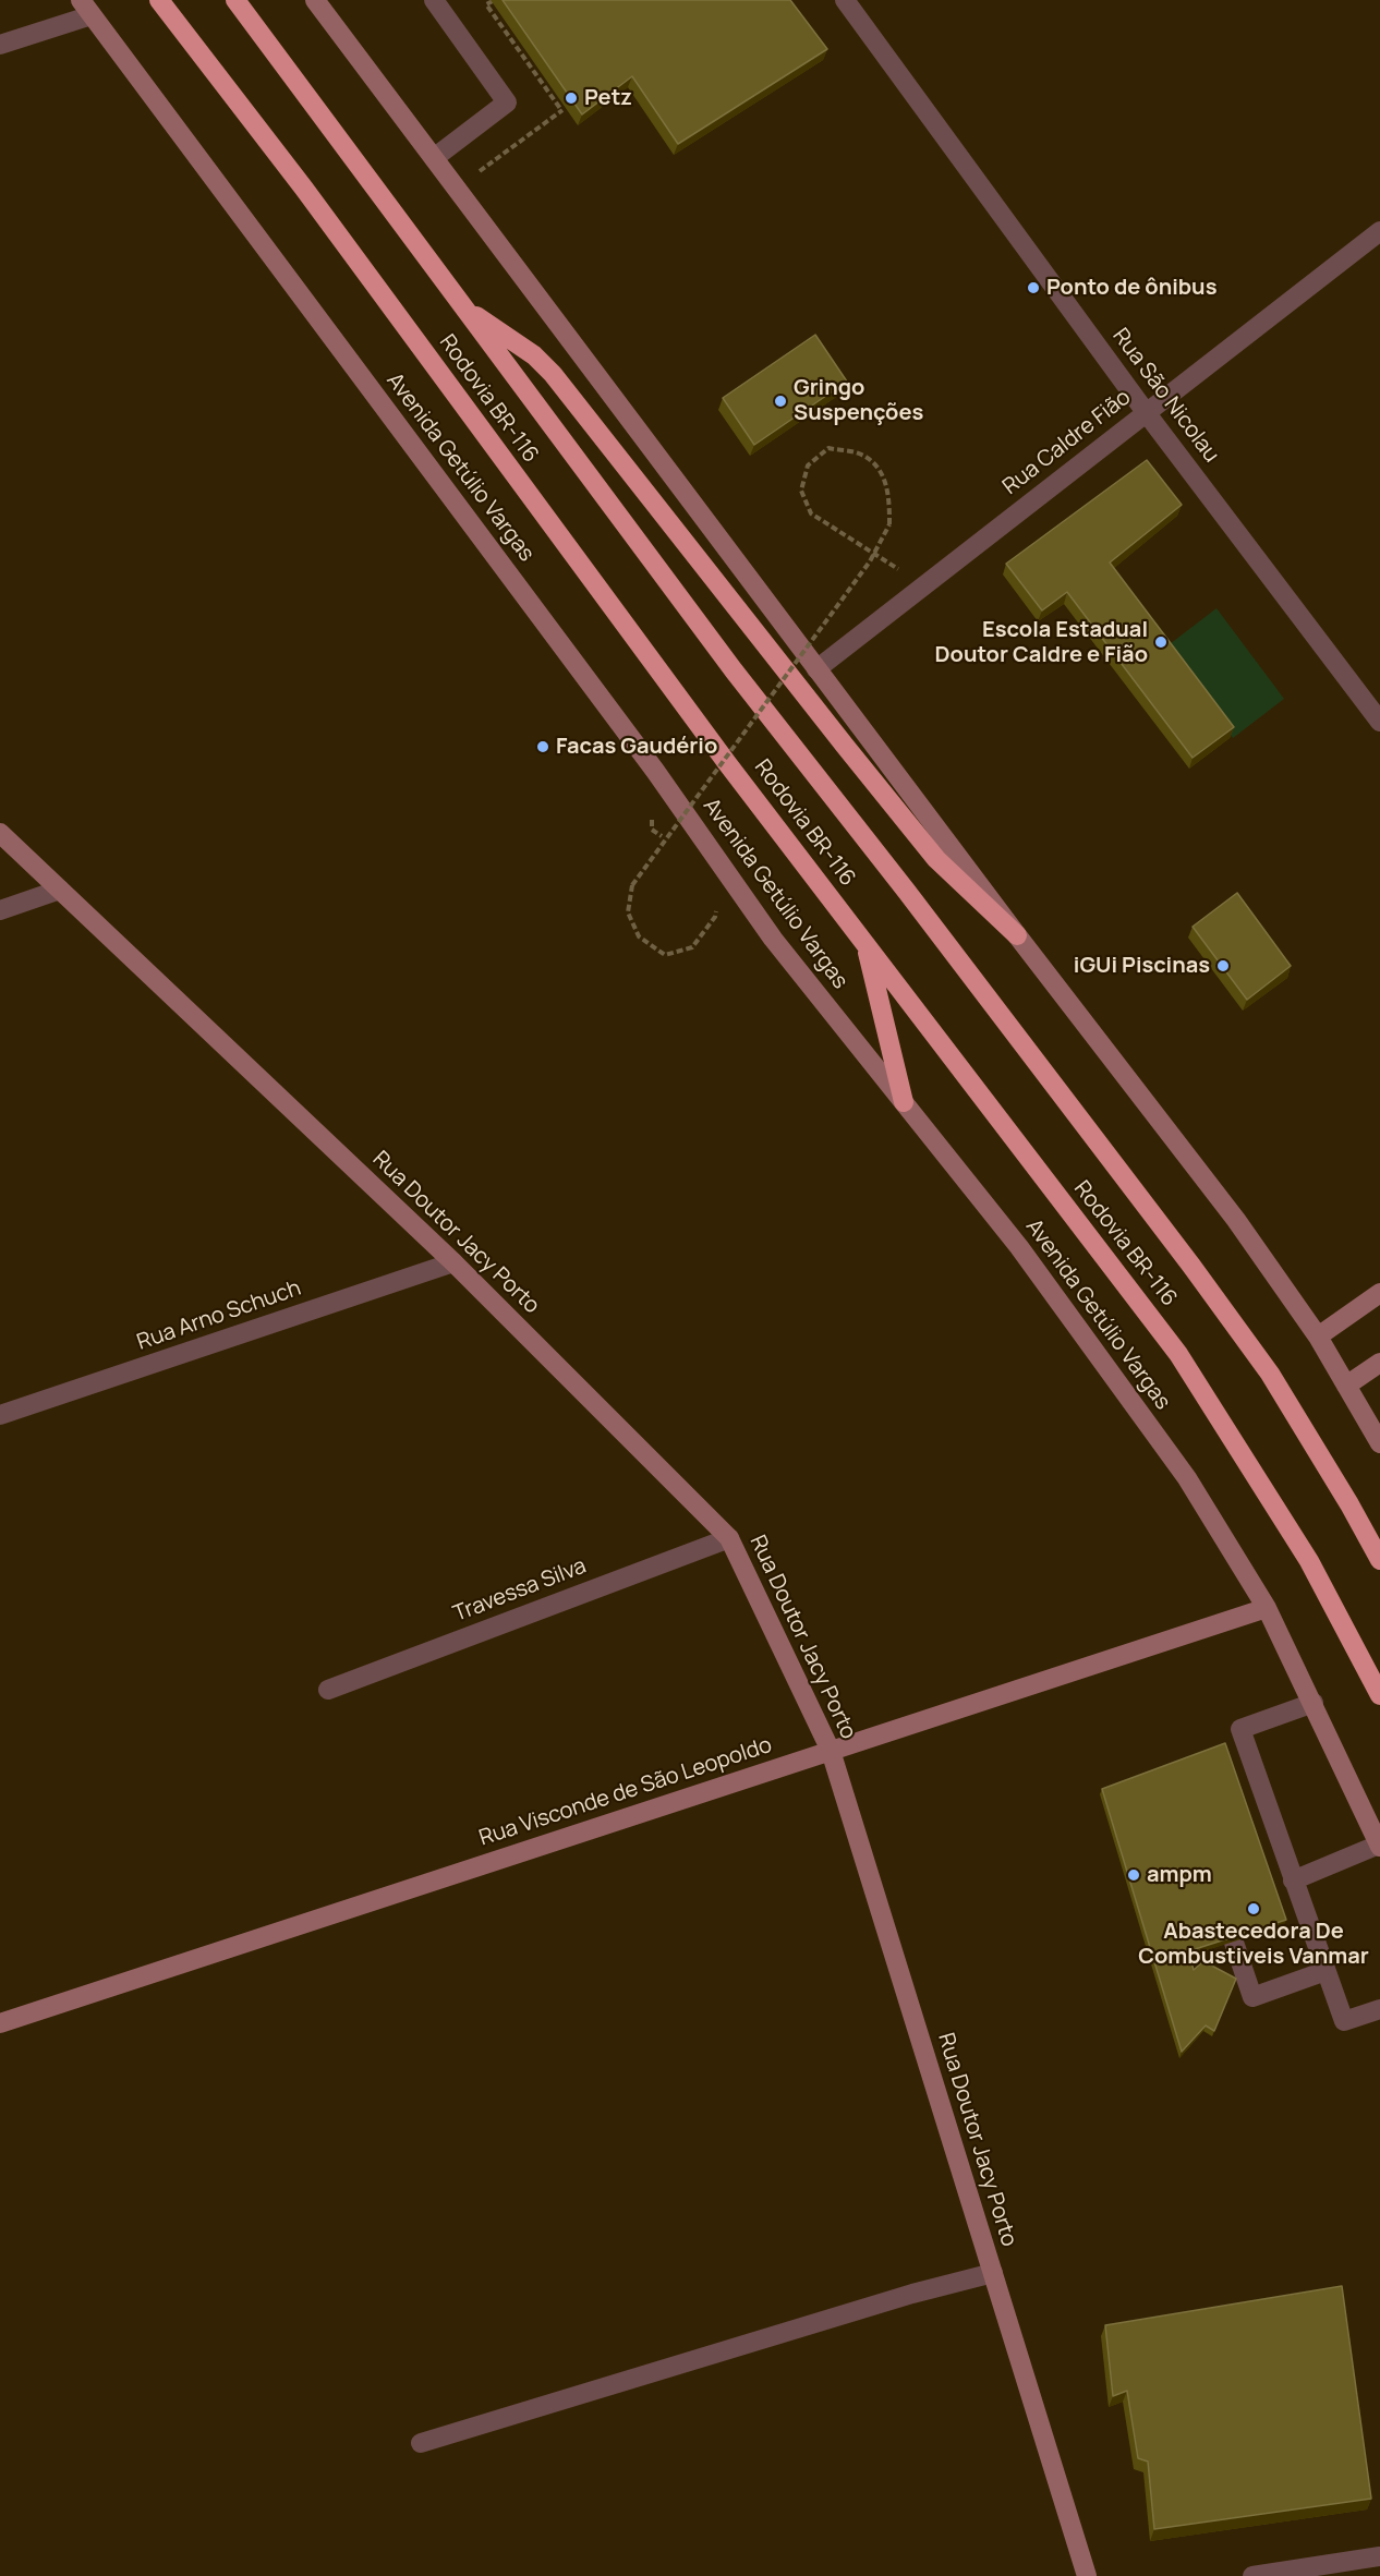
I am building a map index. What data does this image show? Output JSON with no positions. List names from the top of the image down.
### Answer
{
  "streets": {
    "highway": ["Rodovia BR-116"],
    "main road": ["Avenida Getúlio Vargas", "Rua Doutor Jacy Porto", "Rua Visconde de São Leopoldo"],
    "street": [
      "Rua São Nicolau",
      "Rua Caldre Fião",
      "Rua Arno Schuch",
      "Travessa Silva"
    ]
  },
  "crossings": [
    ["Rua São Nicolau", "Rua Caldre Fião"],
    ["Avenida Getúlio Vargas", "Rua Visconde de São Leopoldo"],
    ["Rua Doutor Jacy Porto", "Rua Arno Schuch"],
    ["Rua Doutor Jacy Porto", "Travessa Silva"],
    ["Rua Doutor Jacy Porto", "Rua Visconde de São Leopoldo"]
  ],
  "places": [
    "Petz",
    "Ponto de ônibus",
    "Gringo Suspenções",
    "Escola Estadual Doutor Caldre e Fião",
    "Facas Gaudério",
    "iGUi Piscinas",
    "ampm",
    "Abastecedora De Combustiveis Vanmar"
  ]
}
